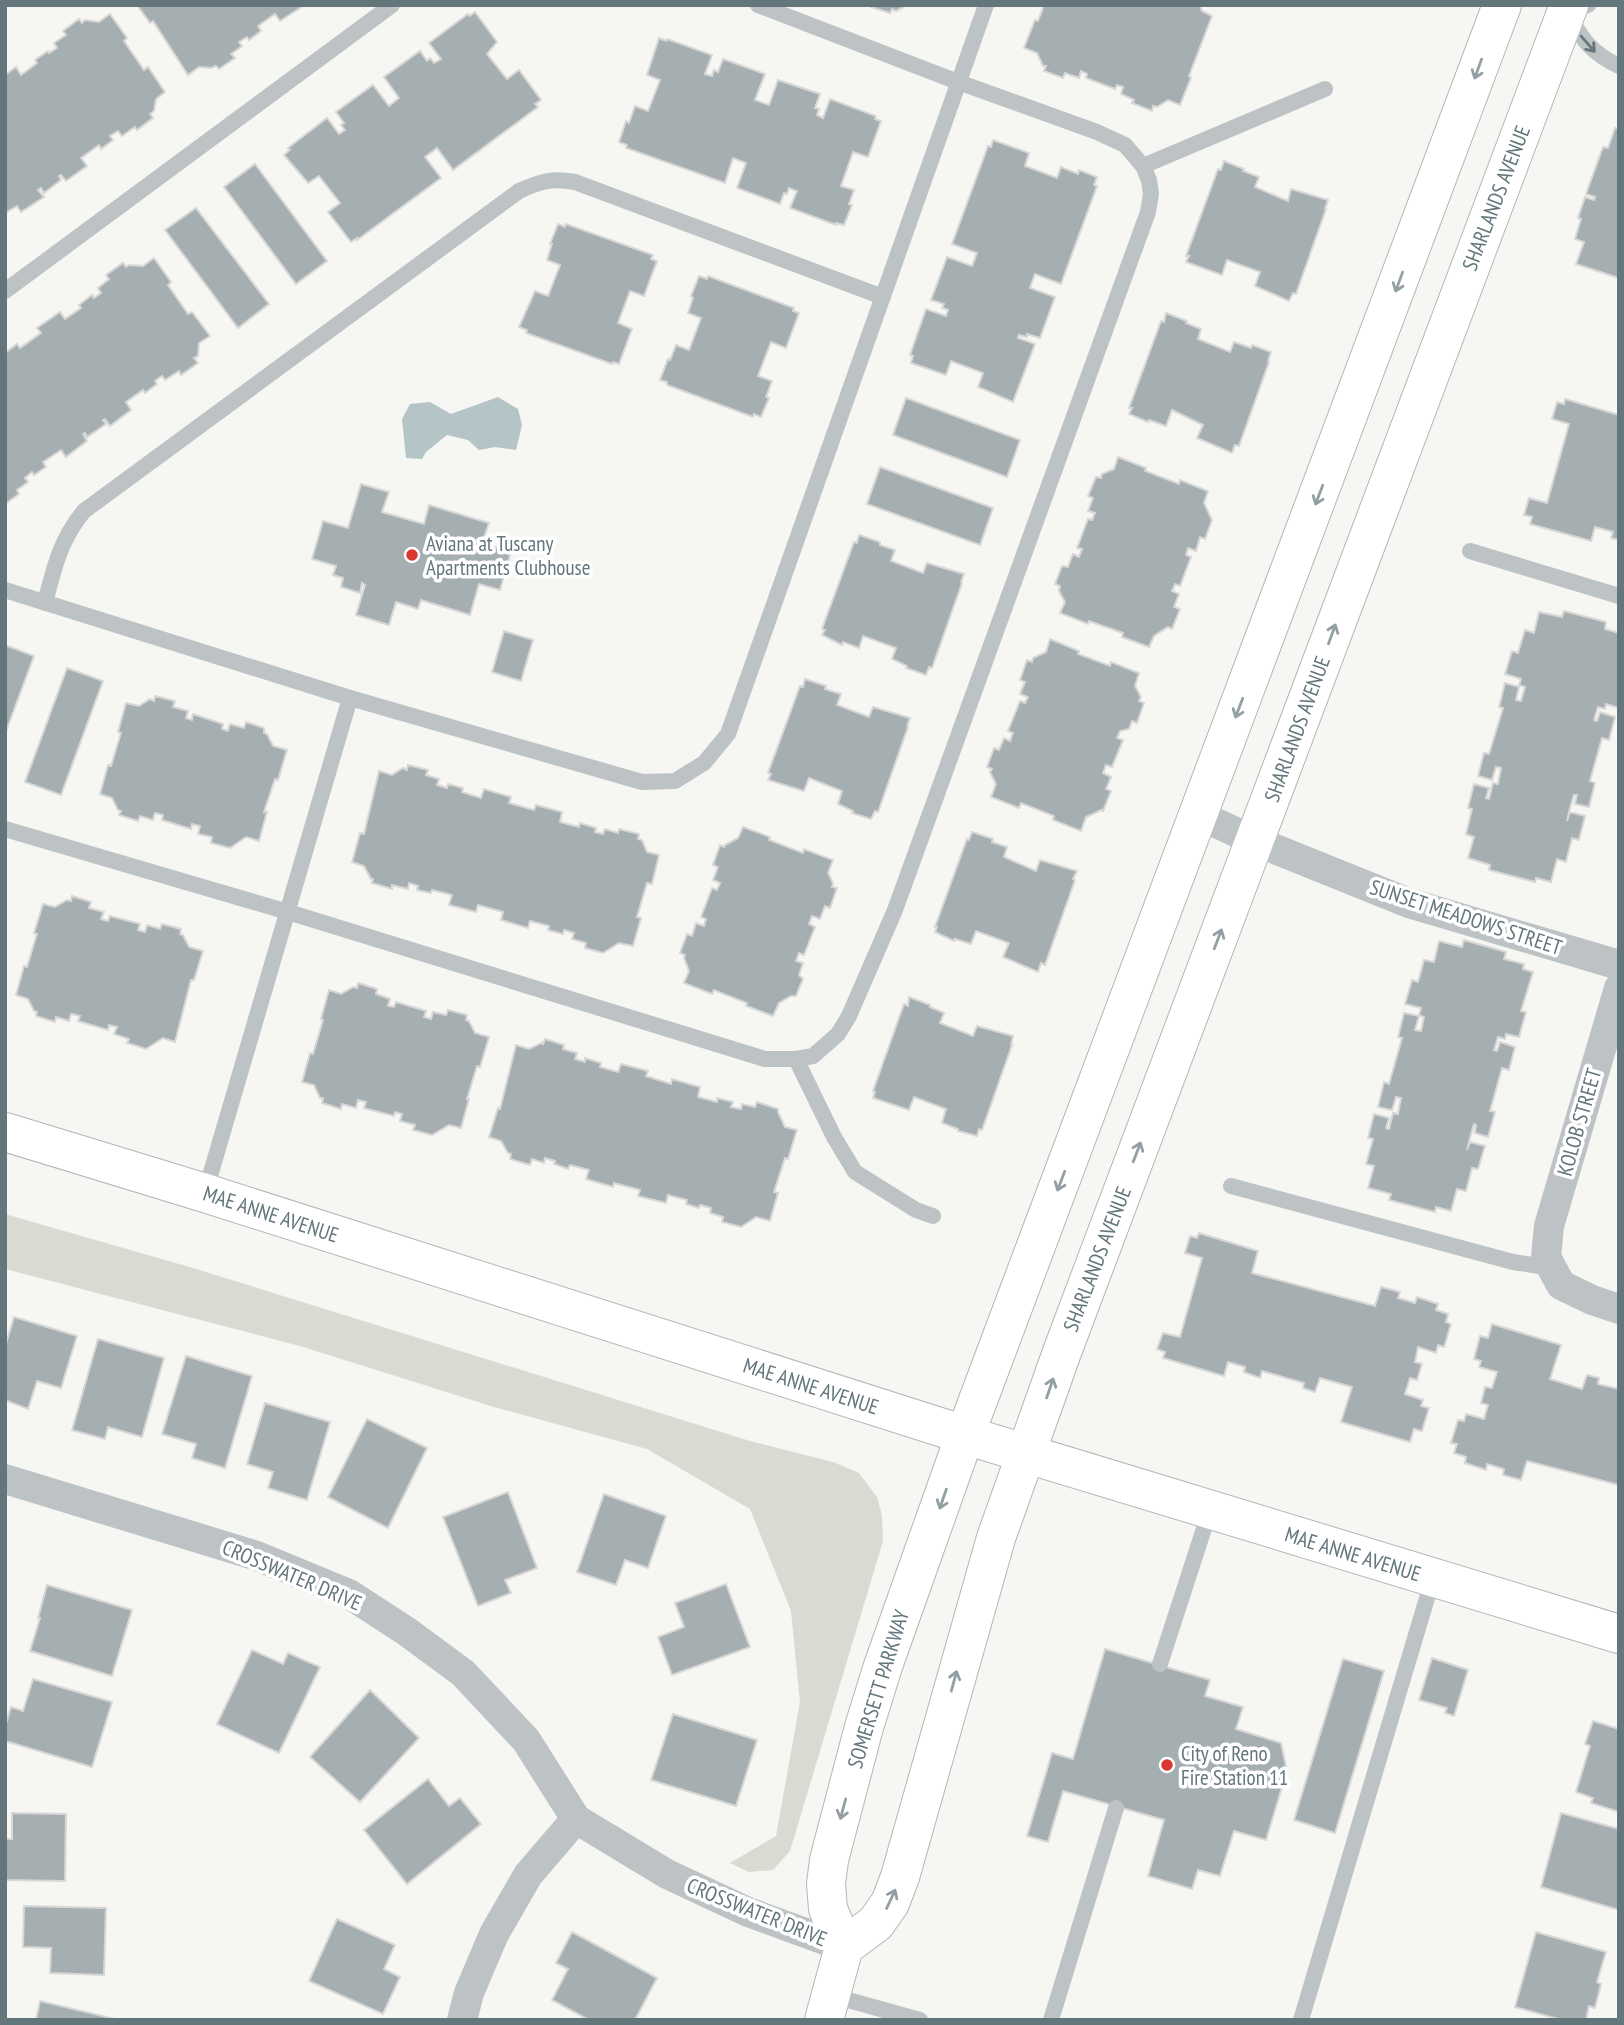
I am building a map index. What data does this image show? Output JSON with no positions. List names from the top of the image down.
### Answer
{
  "streets": {
    "main road": ["SHARLANDS AVENUE", "MAE ANNE AVENUE", "SOMERSETT PARKWAY"],
    "street": ["SUNSET MEADOWS STREET", "KOLOB STREET", "CROSSWATER DRIVE"]
  },
  "crossings": [
    ["SHARLANDS AVENUE", "SUNSET MEADOWS STREET"],
    ["SHARLANDS AVENUE", "MAE ANNE AVENUE"],
    ["MAE ANNE AVENUE", "SOMERSETT PARKWAY"],
    ["CROSSWATER DRIVE", "SOMERSETT PARKWAY"]
  ],
  "places": ["Aviana at Tuscany Apartments Clubhouse", "City of Reno Fire Station 11"]
}
